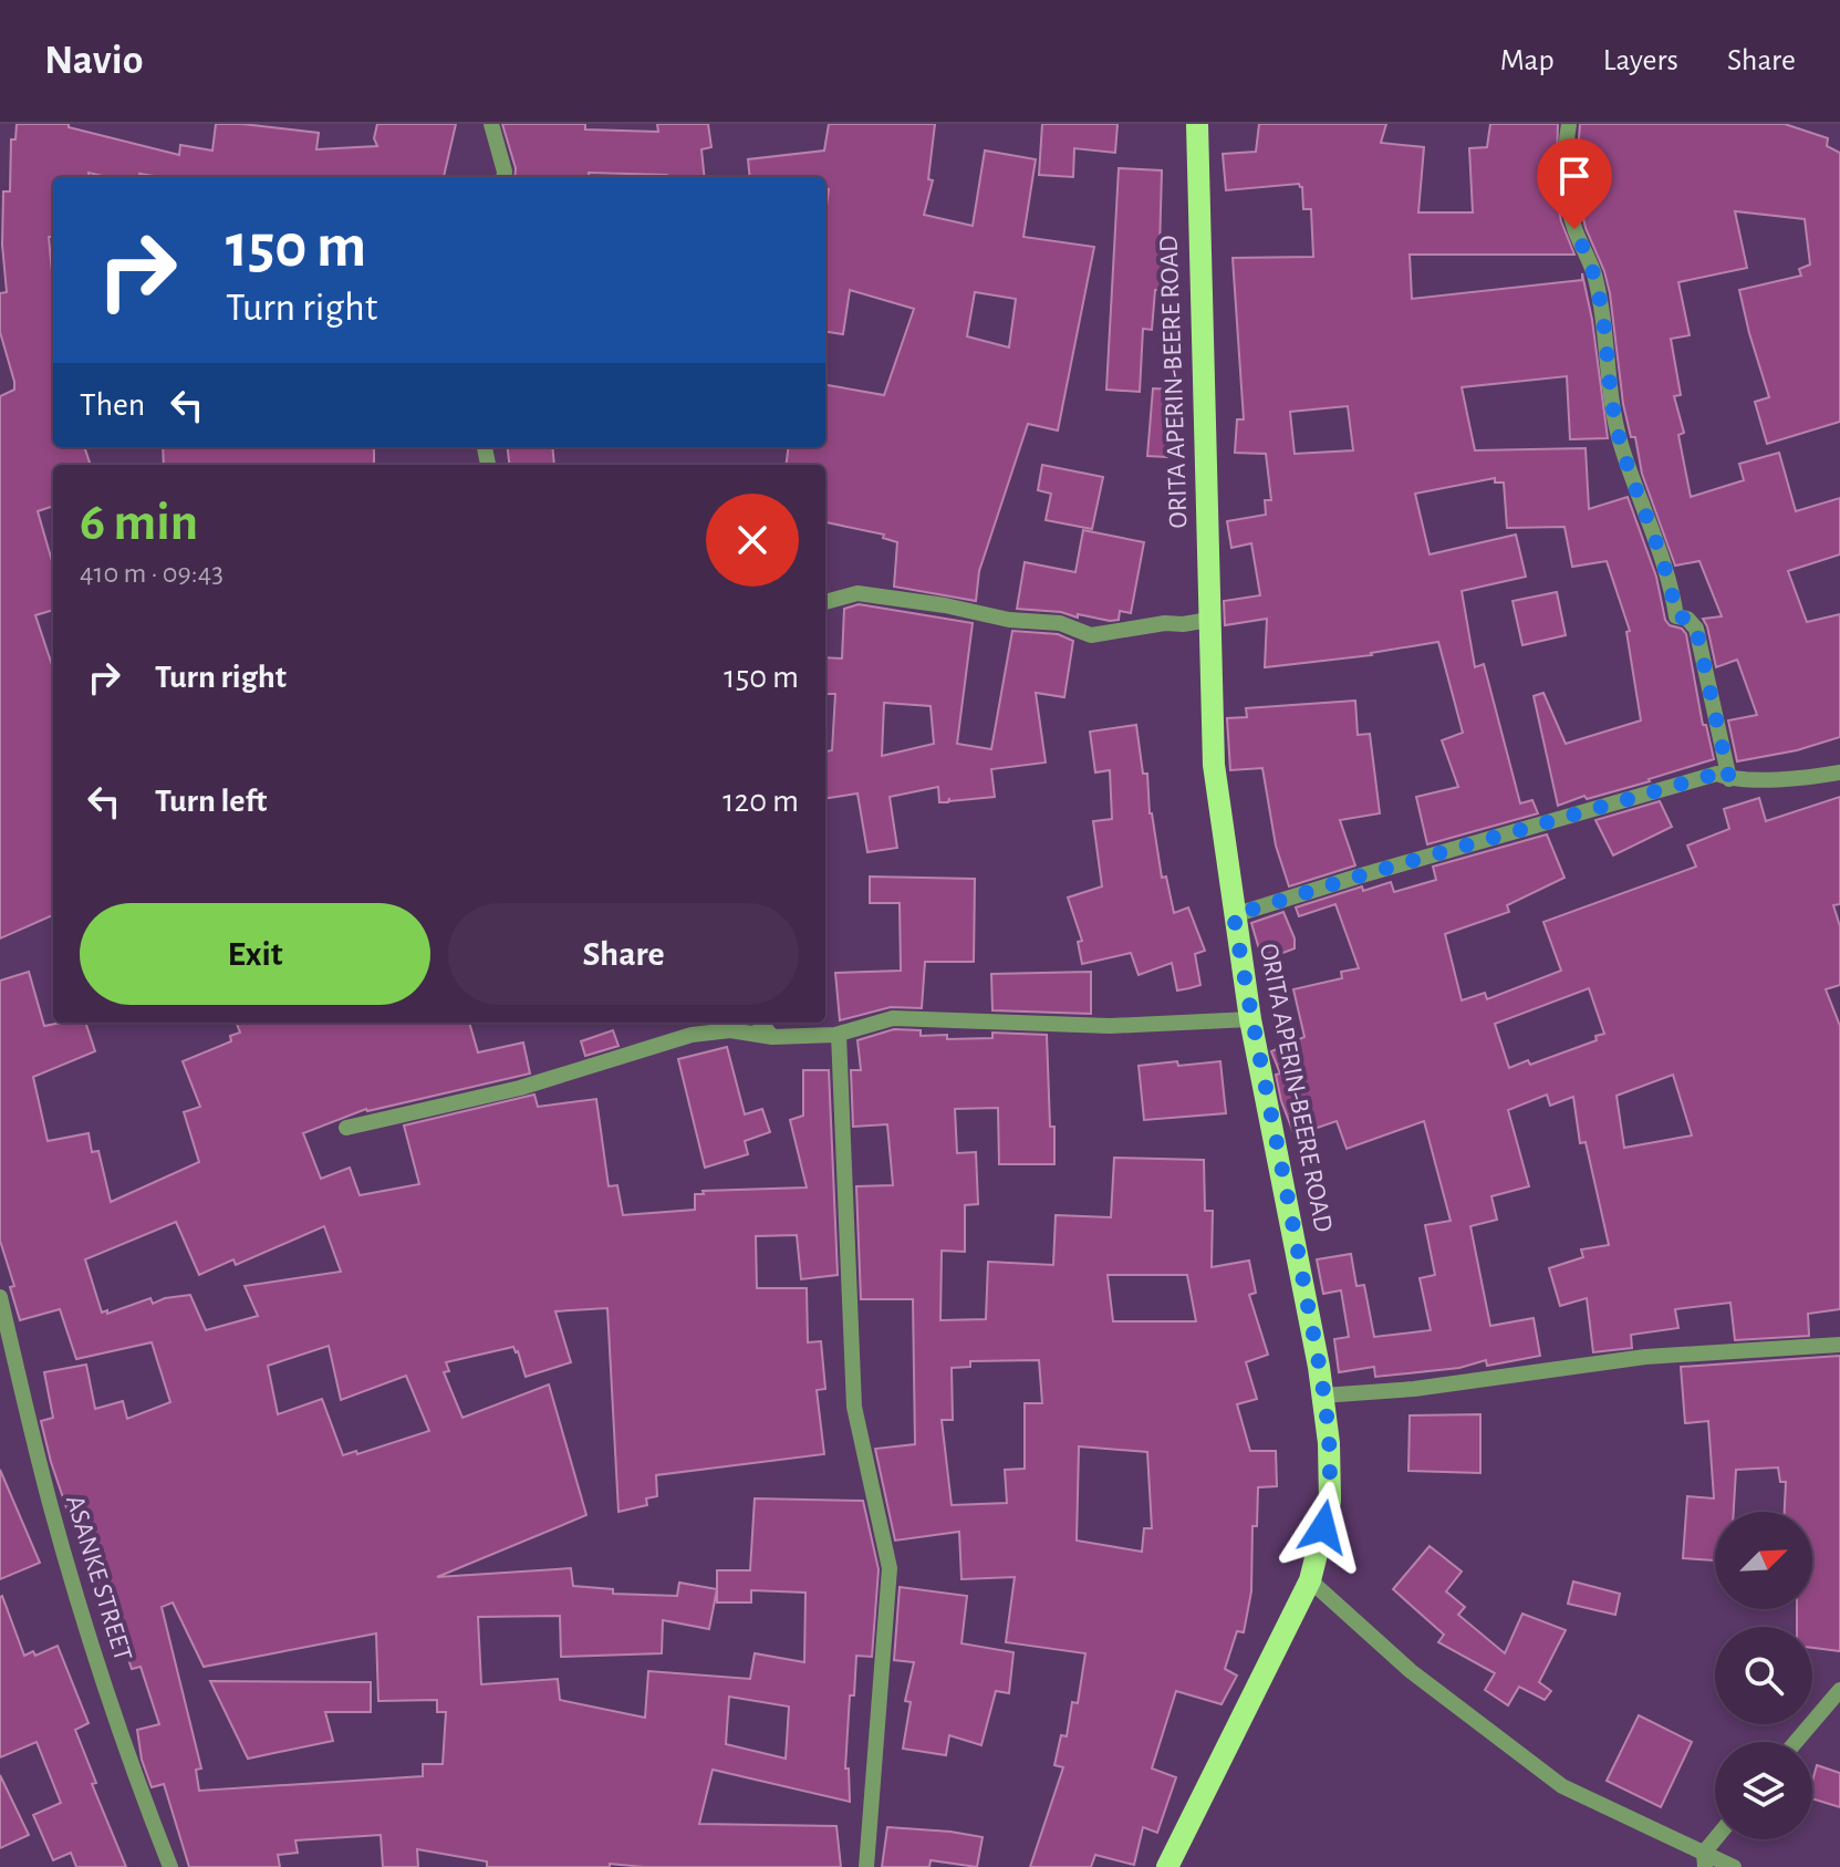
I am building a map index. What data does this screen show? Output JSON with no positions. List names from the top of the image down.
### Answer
{
  "streets": {
    "main road": ["ORITA APERIN-BEERE ROAD"],
    "street": ["ASANKE STREET"]
  },
  "north": "top right",
  "page": {
    "header": "Navio",
    "nav": ["Map", "Layers", "Share"],
    "turn": ["150 m", "Turn right"],
    "then": "Then",
    "heading": ["6 min", "410 m · 09:43"],
    "list": [
      {
        "name": "Turn right",
        "value": "150 m"
      },
      {
        "name": "Turn left",
        "value": "120 m"
      }
    ],
    "buttons": ["Exit", "Share"]
  }
}
